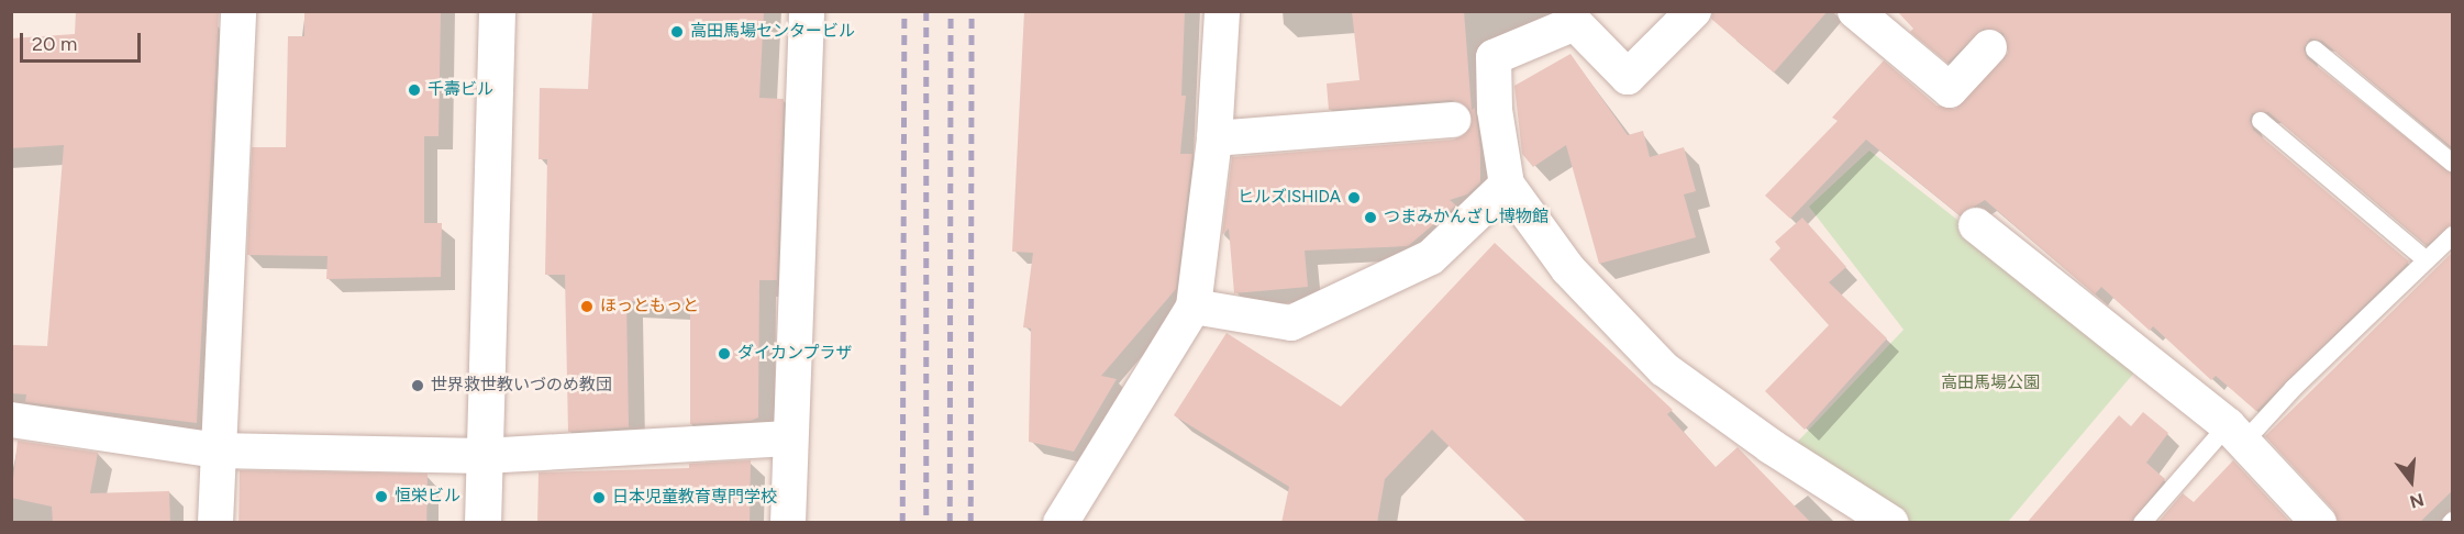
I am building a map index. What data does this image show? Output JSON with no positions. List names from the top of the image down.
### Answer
{
  "parks": ["高田馬場公園"],
  "places": [
    "高田馬場センタービル",
    "千壽ビル",
    "ヒルズISHIDA",
    "つまみかんざし博物館",
    "ほっともっと",
    "ダイカンプラザ",
    "世界救世教いづのめ教団",
    "恒栄ビル",
    "日本児童教育専門学校"
  ],
  "scale_bar": "20 m",
  "north": "bottom"
}
